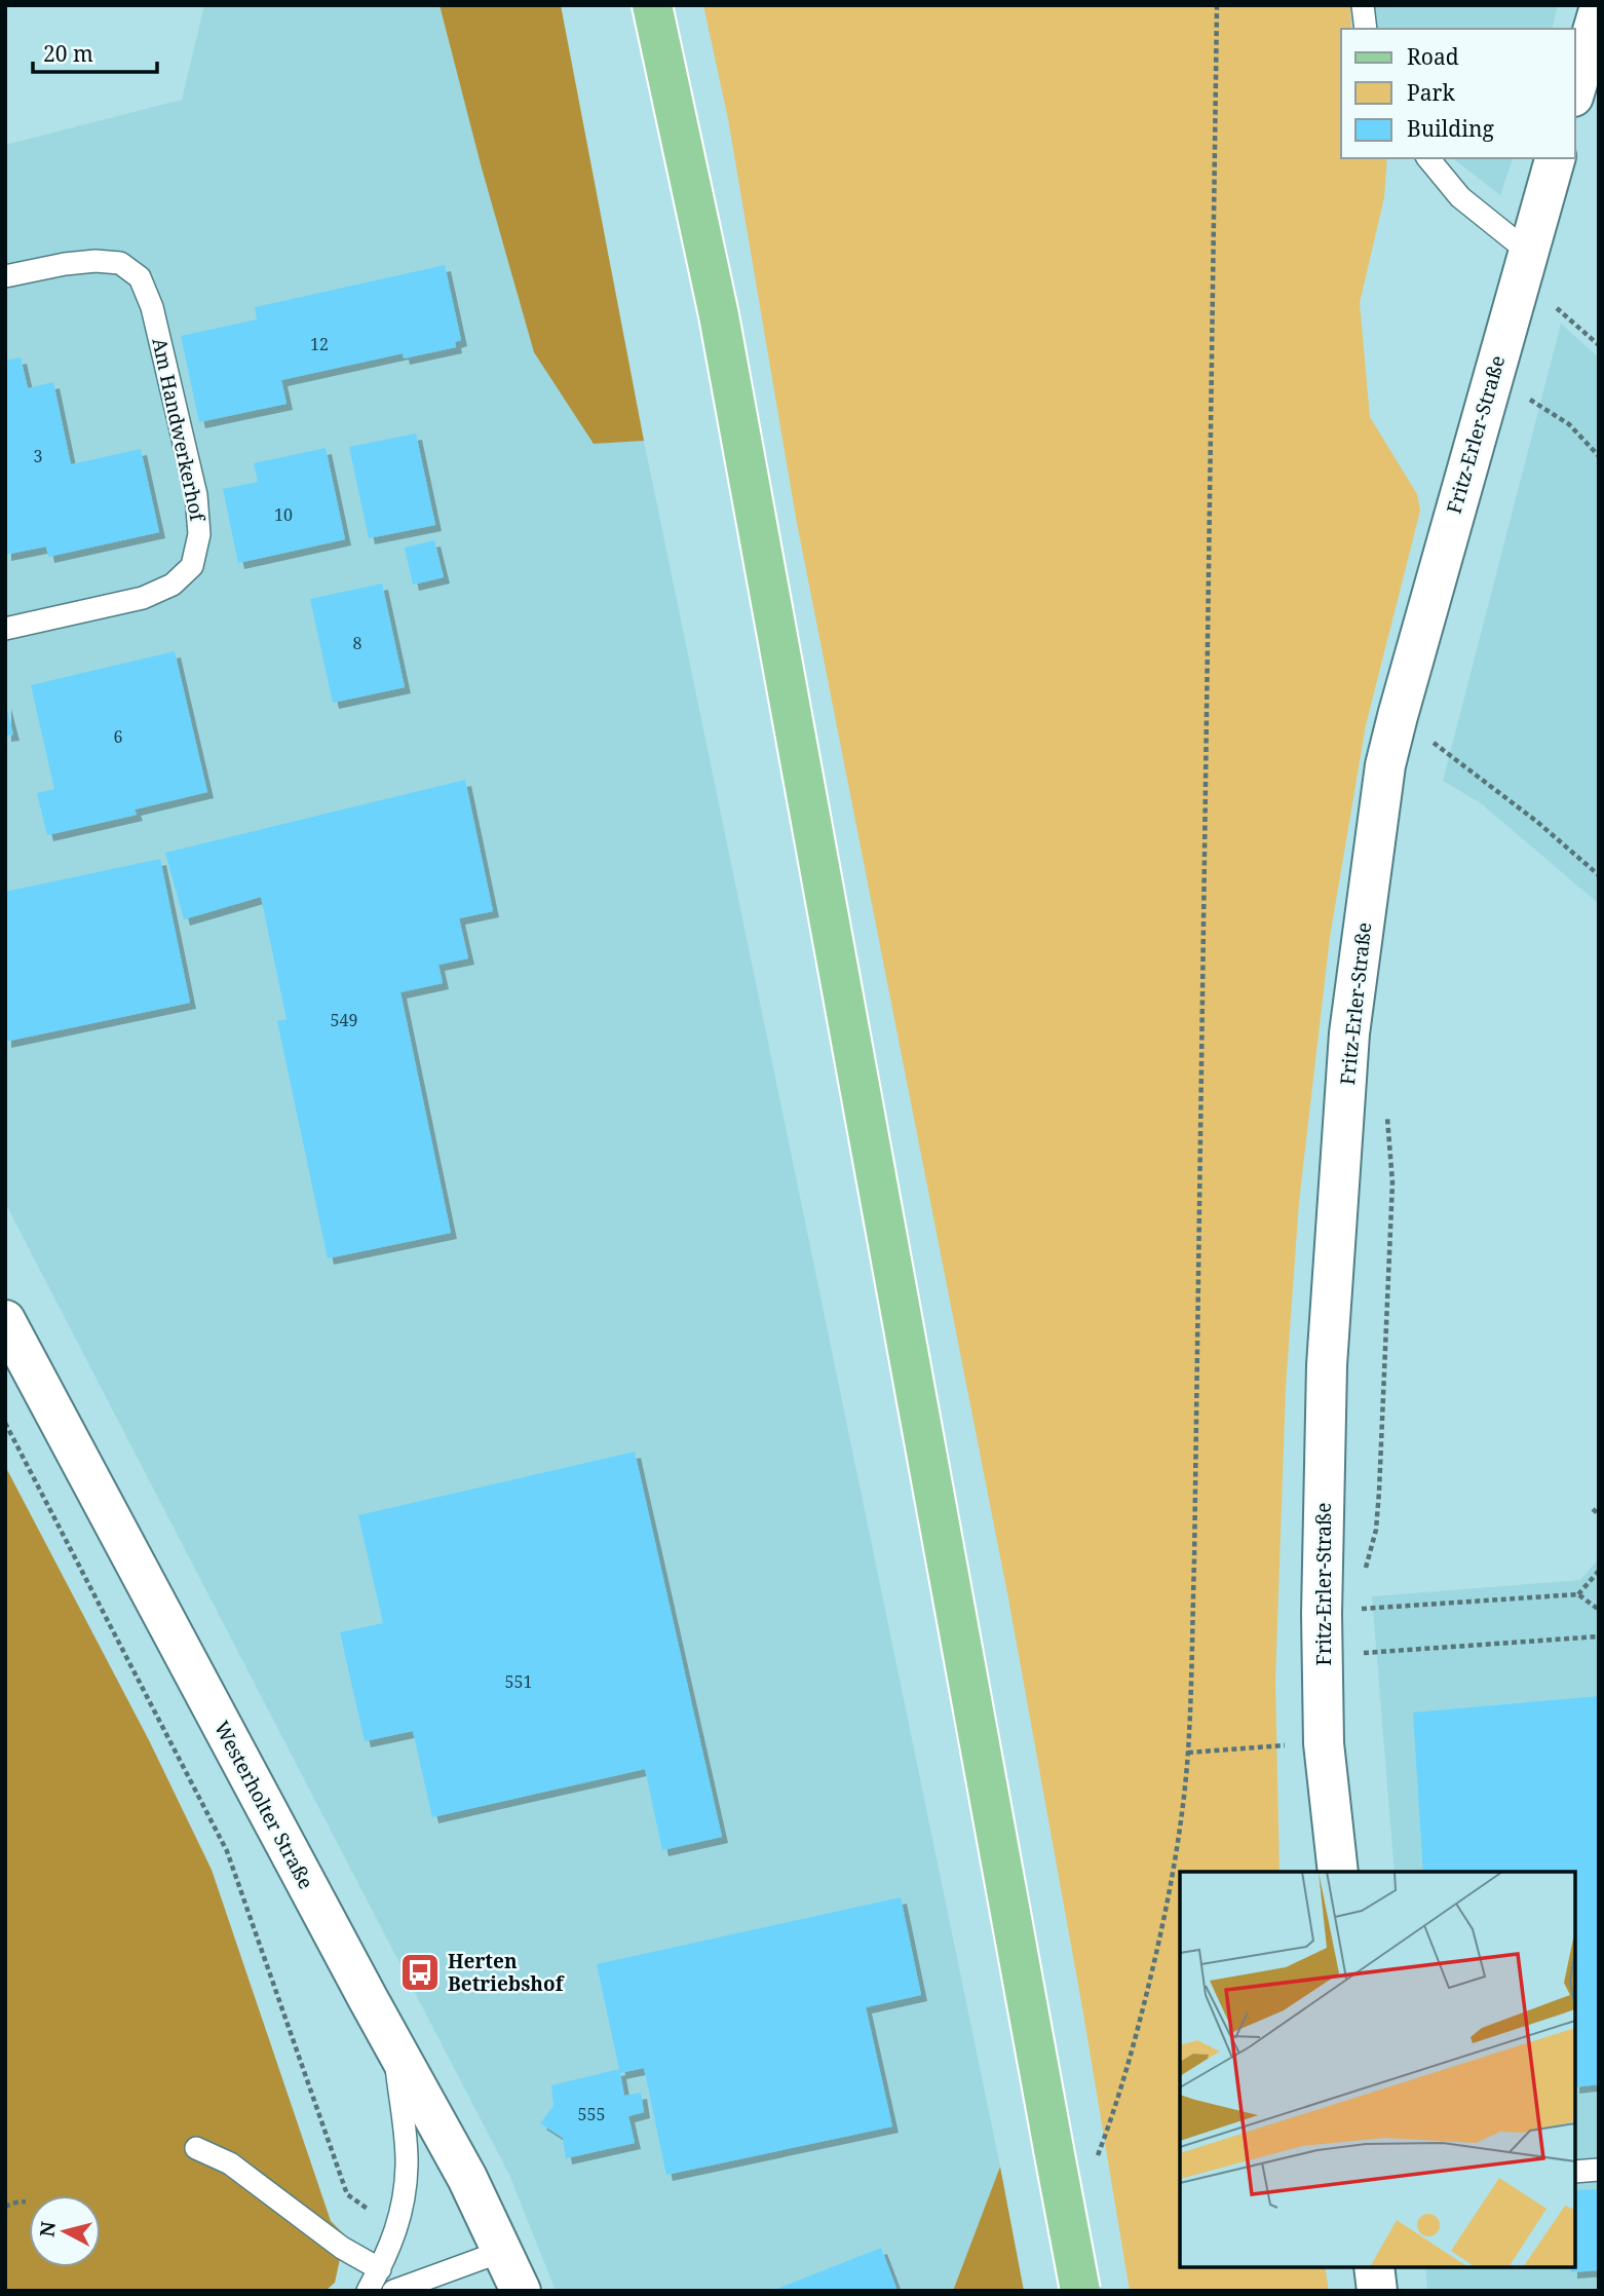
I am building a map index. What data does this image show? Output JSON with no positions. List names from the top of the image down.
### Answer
{
  "streets": {
    "street": ["Fritz-Erler-Straße", "Westerholter Straße"],
    "lane": ["Am Handwerkerhof"]
  },
  "places": {
    "bus stop": ["Herten Betriebshof"]
  },
  "house_numbers": [
    "12",
    "3",
    "10",
    "8",
    "6",
    "549",
    "551",
    "555"
  ],
  "legend": ["Road", "Park", "Building"],
  "scale_bar": "20 m",
  "north": "left"
}
